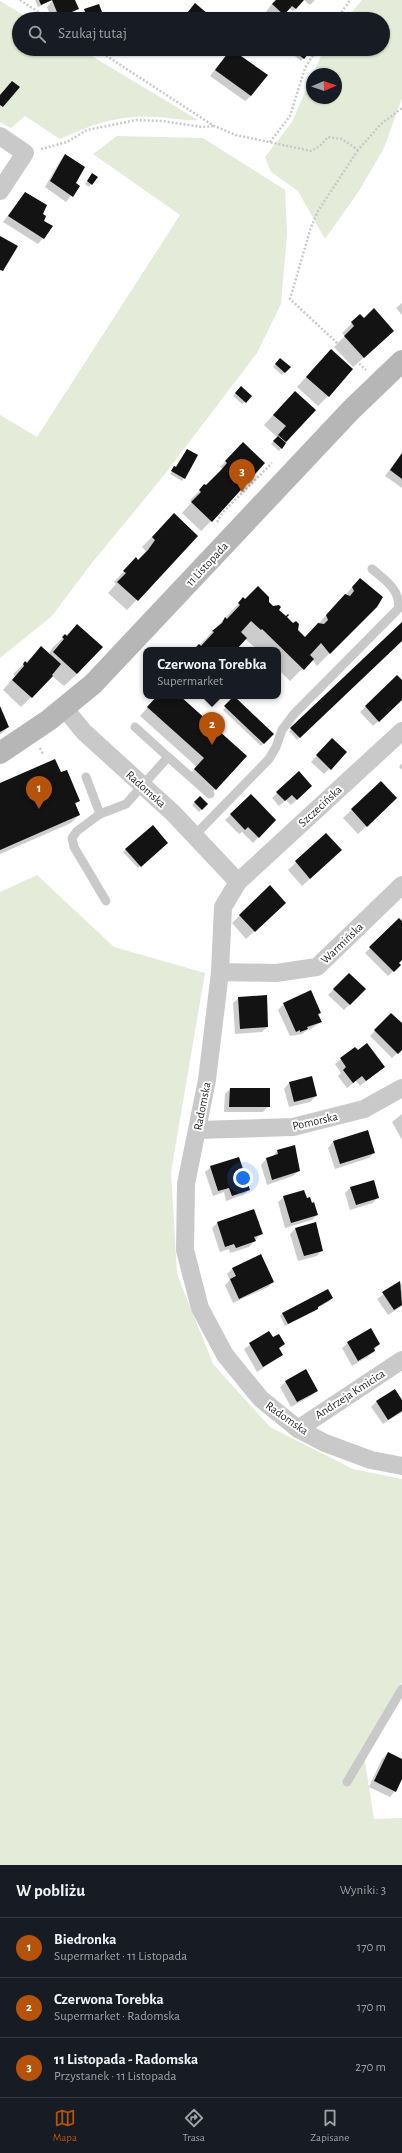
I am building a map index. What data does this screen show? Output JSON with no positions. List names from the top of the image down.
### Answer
{
  "streets": {
    "main road": ["11 Listopada"],
    "street": [
      "Radomska",
      "Szczecińska",
      "Warmińska",
      "Pomorska",
      "Andrzeja Kmicica"
    ]
  },
  "crossings": [
    ["11 Listopada", "Radomska"],
    ["Radomska", "Szczecińska"],
    ["Radomska", "Warmińska"],
    ["Radomska", "Pomorska"],
    ["Radomska", "Andrzeja Kmicica"]
  ],
  "north": "right",
  "page": {
    "search": "Szukaj tutaj",
    "pins": ["3", "2", "1"],
    "popup": ["Czerwona Torebka", "Supermarket"],
    "heading": ["W pobliżu", "Wyniki: 3"],
    "list": [
      {
        "mark": "1",
        "name": "Biedronka",
        "note": "Supermarket · 11 Listopada",
        "value": "170 m"
      },
      {
        "mark": "2",
        "name": "Czerwona Torebka",
        "note": "Supermarket · Radomska",
        "value": "170 m"
      },
      {
        "mark": "3",
        "name": "11 Listopada - Radomska",
        "note": "Przystanek · 11 Listopada",
        "value": "270 m"
      }
    ],
    "nav": ["Mapa", "Trasa", "Zapisane"]
  }
}
